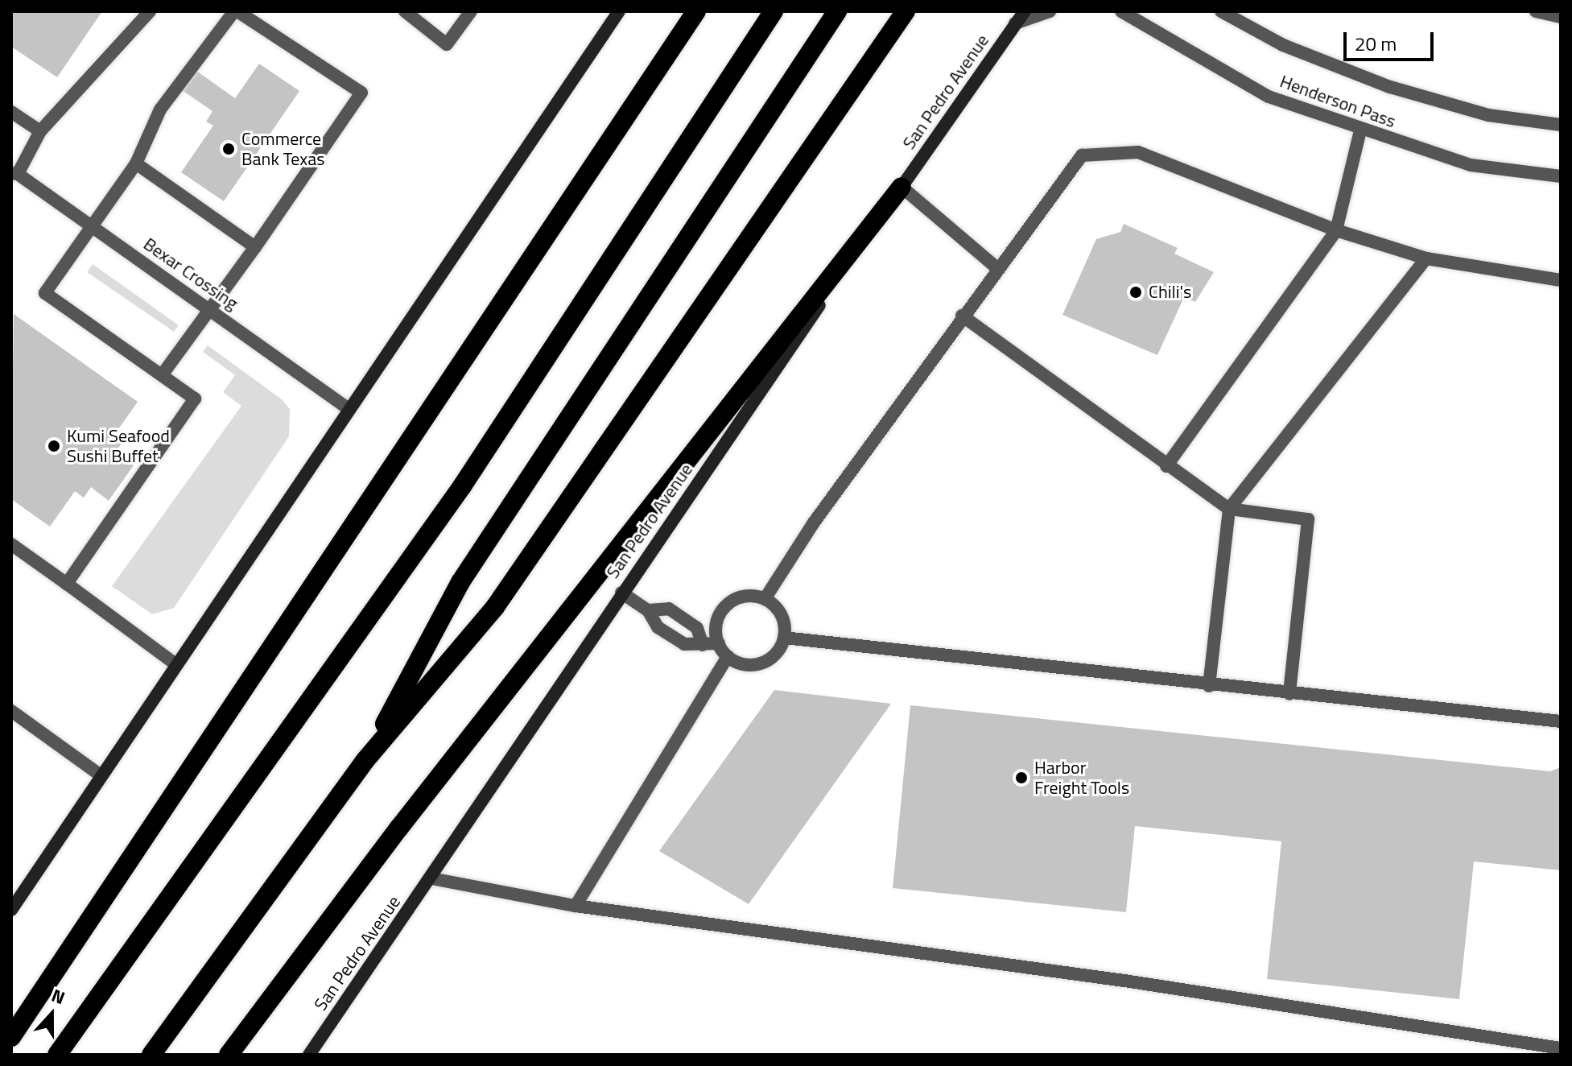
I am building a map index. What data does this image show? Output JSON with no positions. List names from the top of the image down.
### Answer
{
  "streets": {
    "main road": ["San Pedro Avenue"],
    "street": ["Henderson Pass", "Bexar Crossing"]
  },
  "places": [
    "Commerce Bank Texas",
    "Chili's",
    "Kumi Seafood Sushi Buffet",
    "Harbor Freight Tools"
  ],
  "scale_bar": "20 m",
  "north": "top"
}
